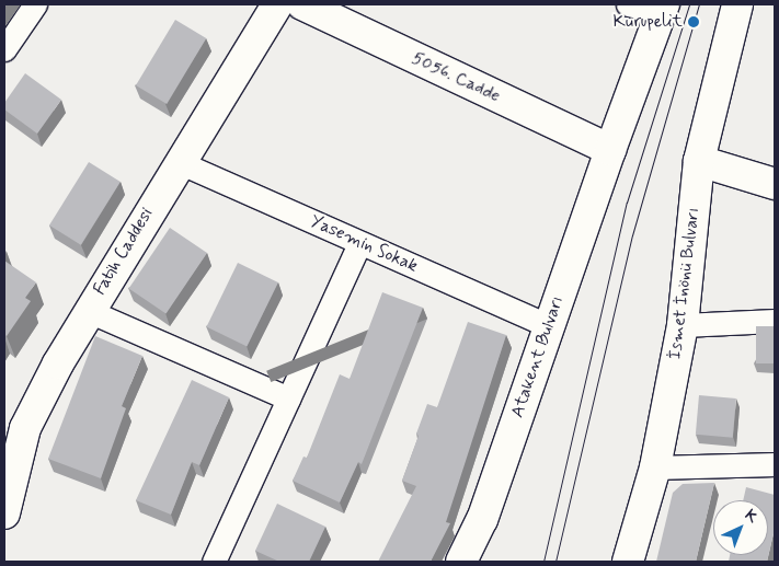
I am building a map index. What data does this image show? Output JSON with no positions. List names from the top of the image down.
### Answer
{
  "streets": {
    "main road": [
      "5056. Cadde",
      "Fatih Caddesi",
      "İsmet İnönü Bulvarı",
      "Atakent Bulvarı"
    ],
    "street": ["Yasemin Sokak"]
  },
  "crossings": [
    ["5056. Cadde", "Atakent Bulvarı"],
    ["Yasemin Sokak", "Fatih Caddesi"],
    ["Yasemin Sokak", "Atakent Bulvarı"]
  ],
  "places": ["Kurupelit"],
  "north": "top right"
}
